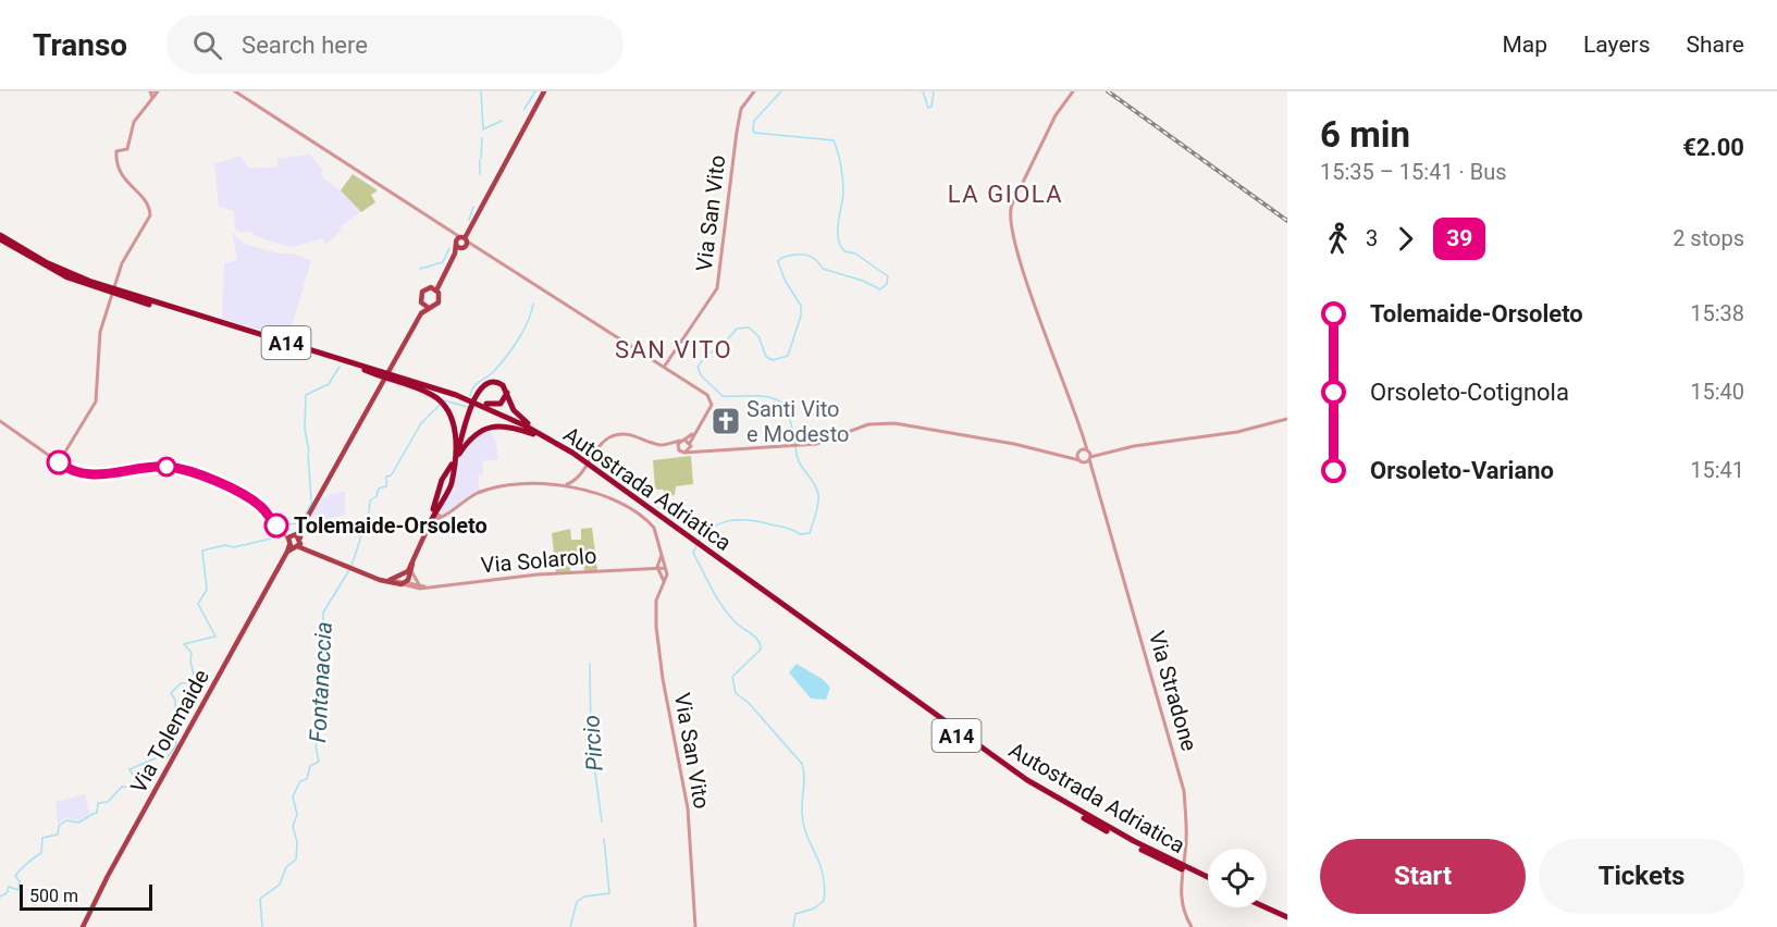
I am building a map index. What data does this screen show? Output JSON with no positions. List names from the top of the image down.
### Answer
{
  "streets": {
    "highway": ["A14", "Autostrada Adriatica"],
    "main road": ["Via Tolemaide"],
    "street": ["Via San Vito", "Via Solarolo", "Via Stradone"]
  },
  "crossings": [
    ["Via San Vito", "Via Solarolo"],
    ["Autostrada Adriatica", "Via Tolemaide"]
  ],
  "districts": ["LA GIOLA", "SAN VITO"],
  "water": ["Fontanaccia", "Pircio"],
  "places": {
    "church": ["Santi Vito e Modesto"],
    "other": ["Tolemaide-Orsoleto"]
  },
  "lines": ["bus line 39"],
  "scale_bar": "500 m",
  "page": {
    "header": "Transo",
    "search": "Search here",
    "nav": ["Map", "Layers", "Share"],
    "heading": ["6 min", "15:35 – 15:41 · Bus", "€2.00"],
    "legs": ["3", "39", "2 stops"],
    "list": [
      {
        "name": "Tolemaide-Orsoleto",
        "value": "15:38"
      },
      {
        "name": "Orsoleto-Cotignola",
        "value": "15:40"
      },
      {
        "name": "Orsoleto-Variano",
        "value": "15:41"
      }
    ],
    "buttons": ["Start", "Tickets"],
    "scale": "500 m"
  }
}
